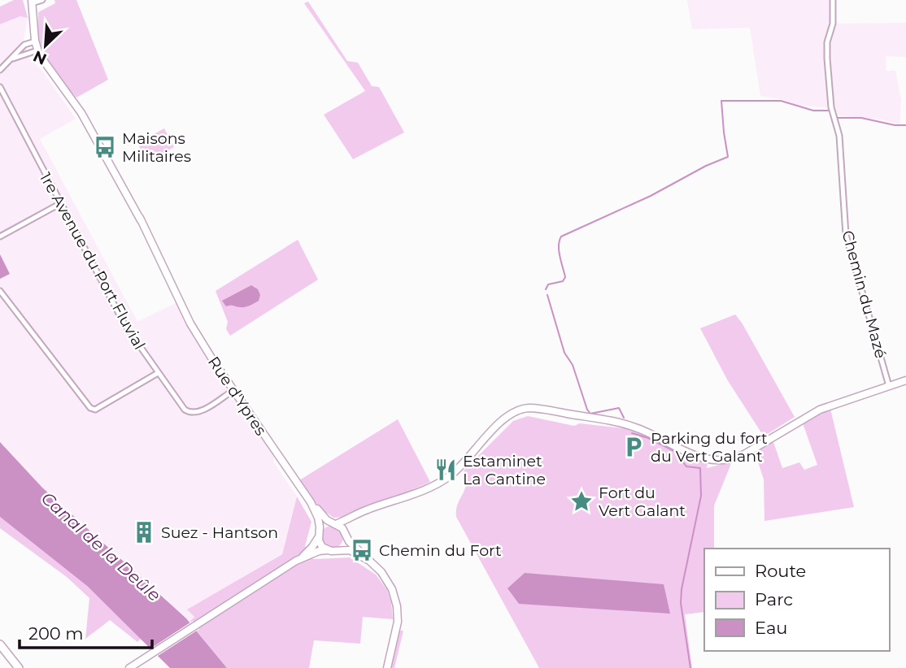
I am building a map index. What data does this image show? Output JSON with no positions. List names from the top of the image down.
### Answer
{
  "streets": {
    "main road": ["Rue d'Ypres"],
    "street": ["1re Avenue du Port Fluvial", "Chemin du Mazé"]
  },
  "crossings": [
    ["1re Avenue du Port Fluvial", "Rue d'Ypres"]
  ],
  "water": ["Canal de la Deûle"],
  "places": {
    "bus stop": ["Maisons Militaires", "Chemin du Fort"],
    "parking": ["Parking du fort du Vert Galant"],
    "restaurant": ["Estaminet La Cantine"],
    "place": ["Fort du Vert Galant"],
    "building": ["Suez - Hantson"]
  },
  "legend": ["Route", "Parc", "Eau"],
  "scale_bar": "200 m",
  "north": "bottom left"
}
